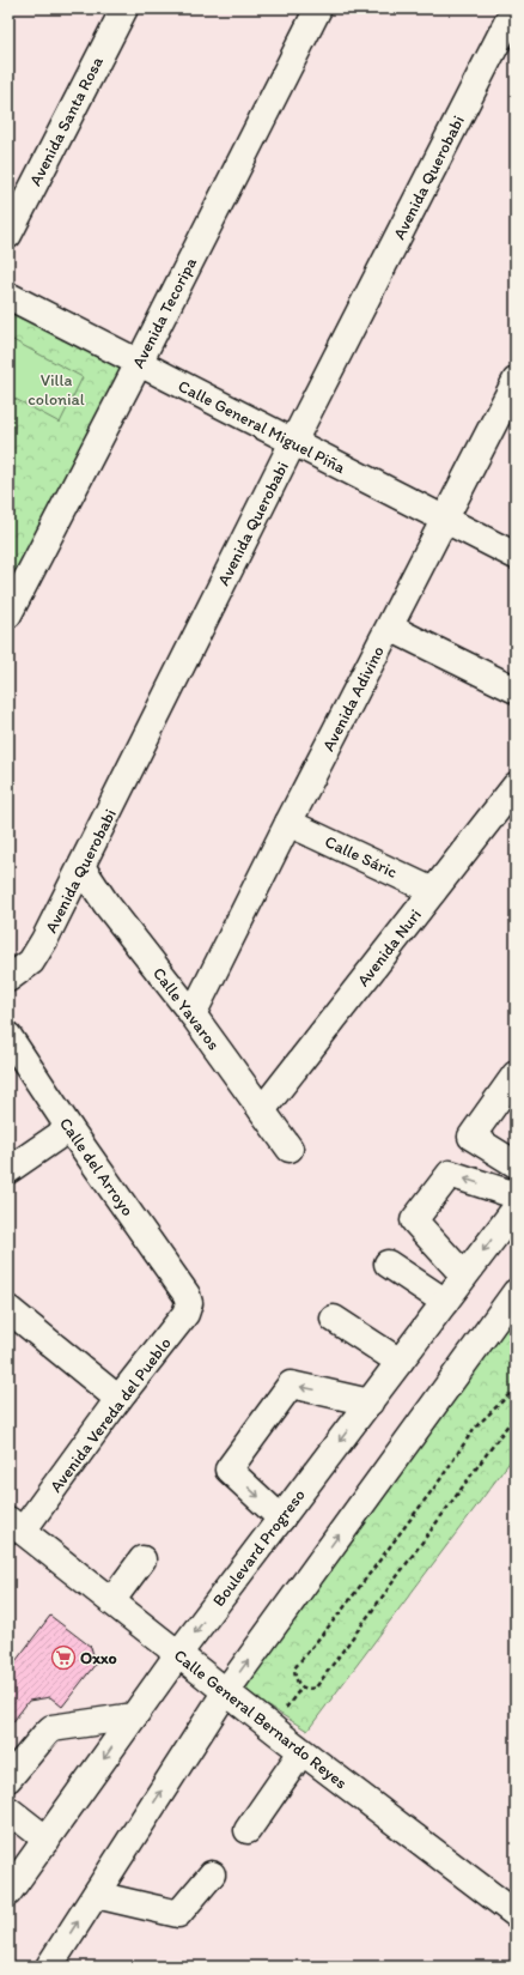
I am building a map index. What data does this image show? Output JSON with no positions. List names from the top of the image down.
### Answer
{
  "streets": {
    "street": [
      "Avenida Santa Rosa",
      "Avenida Querobabi",
      "Avenida Tecoripa",
      "Calle General Miguel Piña",
      "Avenida Adivino",
      "Calle Sáric",
      "Avenida Nuri",
      "Calle Yavaros",
      "Calle del Arroyo",
      "Avenida Vereda del Pueblo",
      "Boulevard Progreso",
      "Calle General Bernardo Reyes"
    ]
  },
  "crossings": [
    ["Avenida Querobabi", "Calle General Miguel Piña"],
    ["Avenida Querobabi", "Calle Yavaros"],
    ["Avenida Tecoripa", "Calle General Miguel Piña"],
    ["Calle General Miguel Piña", "Avenida Adivino"],
    ["Avenida Adivino", "Calle Sáric"],
    ["Avenida Adivino", "Calle Yavaros"],
    ["Calle Sáric", "Avenida Nuri"],
    ["Avenida Nuri", "Calle Yavaros"],
    ["Calle del Arroyo", "Avenida Vereda del Pueblo"],
    ["Avenida Vereda del Pueblo", "Calle General Bernardo Reyes"],
    ["Boulevard Progreso", "Calle General Bernardo Reyes"]
  ],
  "parks": ["Villa colonial"],
  "places": {
    "supermarket": ["Oxxo"]
  }
}
